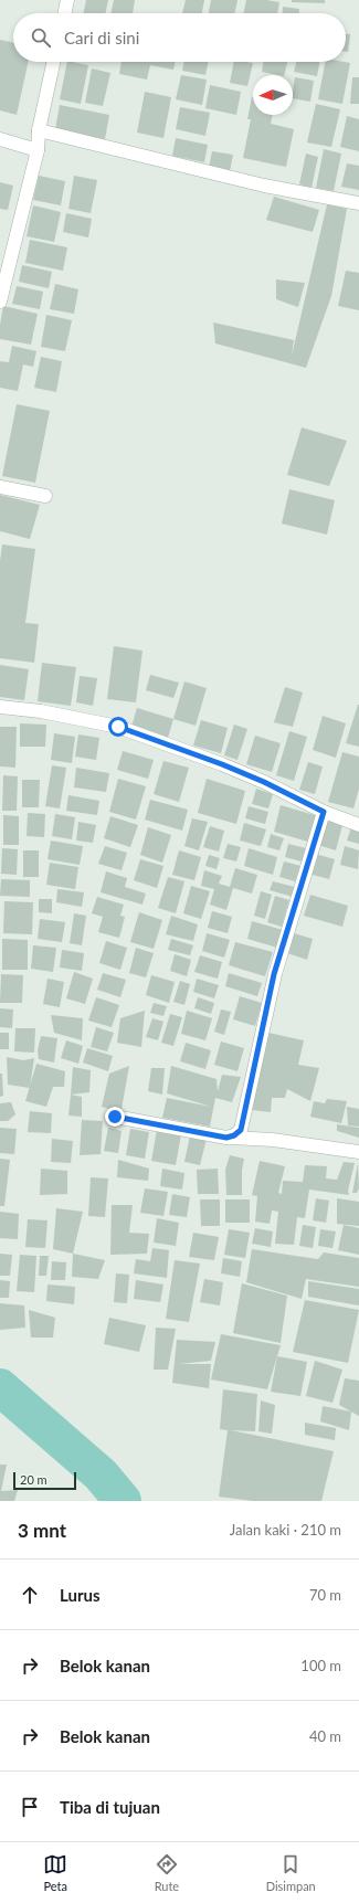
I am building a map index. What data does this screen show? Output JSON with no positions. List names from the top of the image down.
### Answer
{
  "scale_bar": "20 m",
  "north": "left",
  "page": {
    "search": "Cari di sini",
    "scale": "20 m",
    "heading": ["3 mnt", "Jalan kaki · 210 m"],
    "list": [
      ["Lurus", "70 m"],
      ["Belok kanan", "100 m"],
      ["Belok kanan", "40 m"],
      "Tiba di tujuan"
    ],
    "nav": ["Peta", "Rute", "Disimpan"]
  }
}
